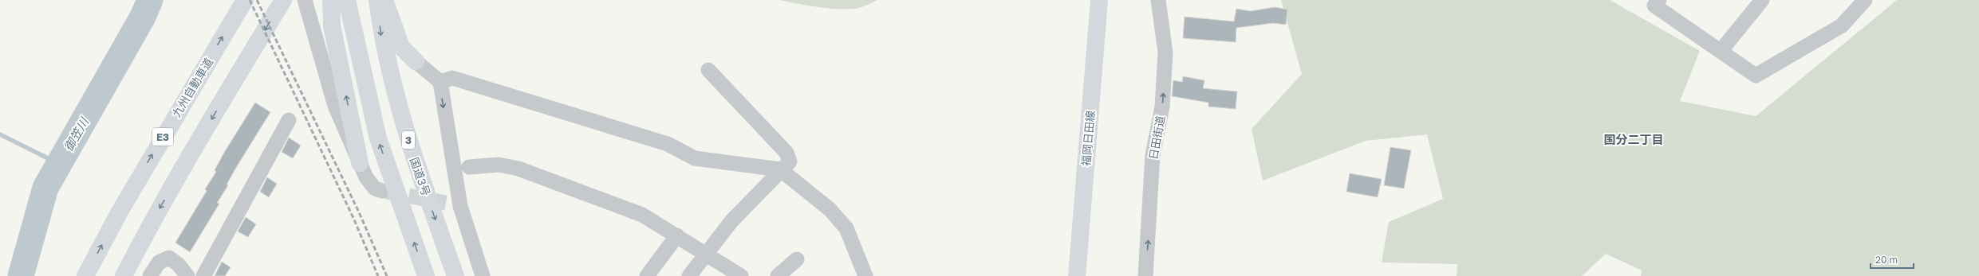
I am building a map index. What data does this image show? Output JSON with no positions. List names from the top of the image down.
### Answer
{
  "streets": {
    "main road": [
      "九州自動車道",
      "E3",
      "福岡日田線",
      "3",
      "国道3号"
    ],
    "street": ["日田街道"]
  },
  "one_way": ["日田街道"],
  "districts": ["国分二丁目"],
  "water": ["御笠川"],
  "scale_bar": "20 m"
}
